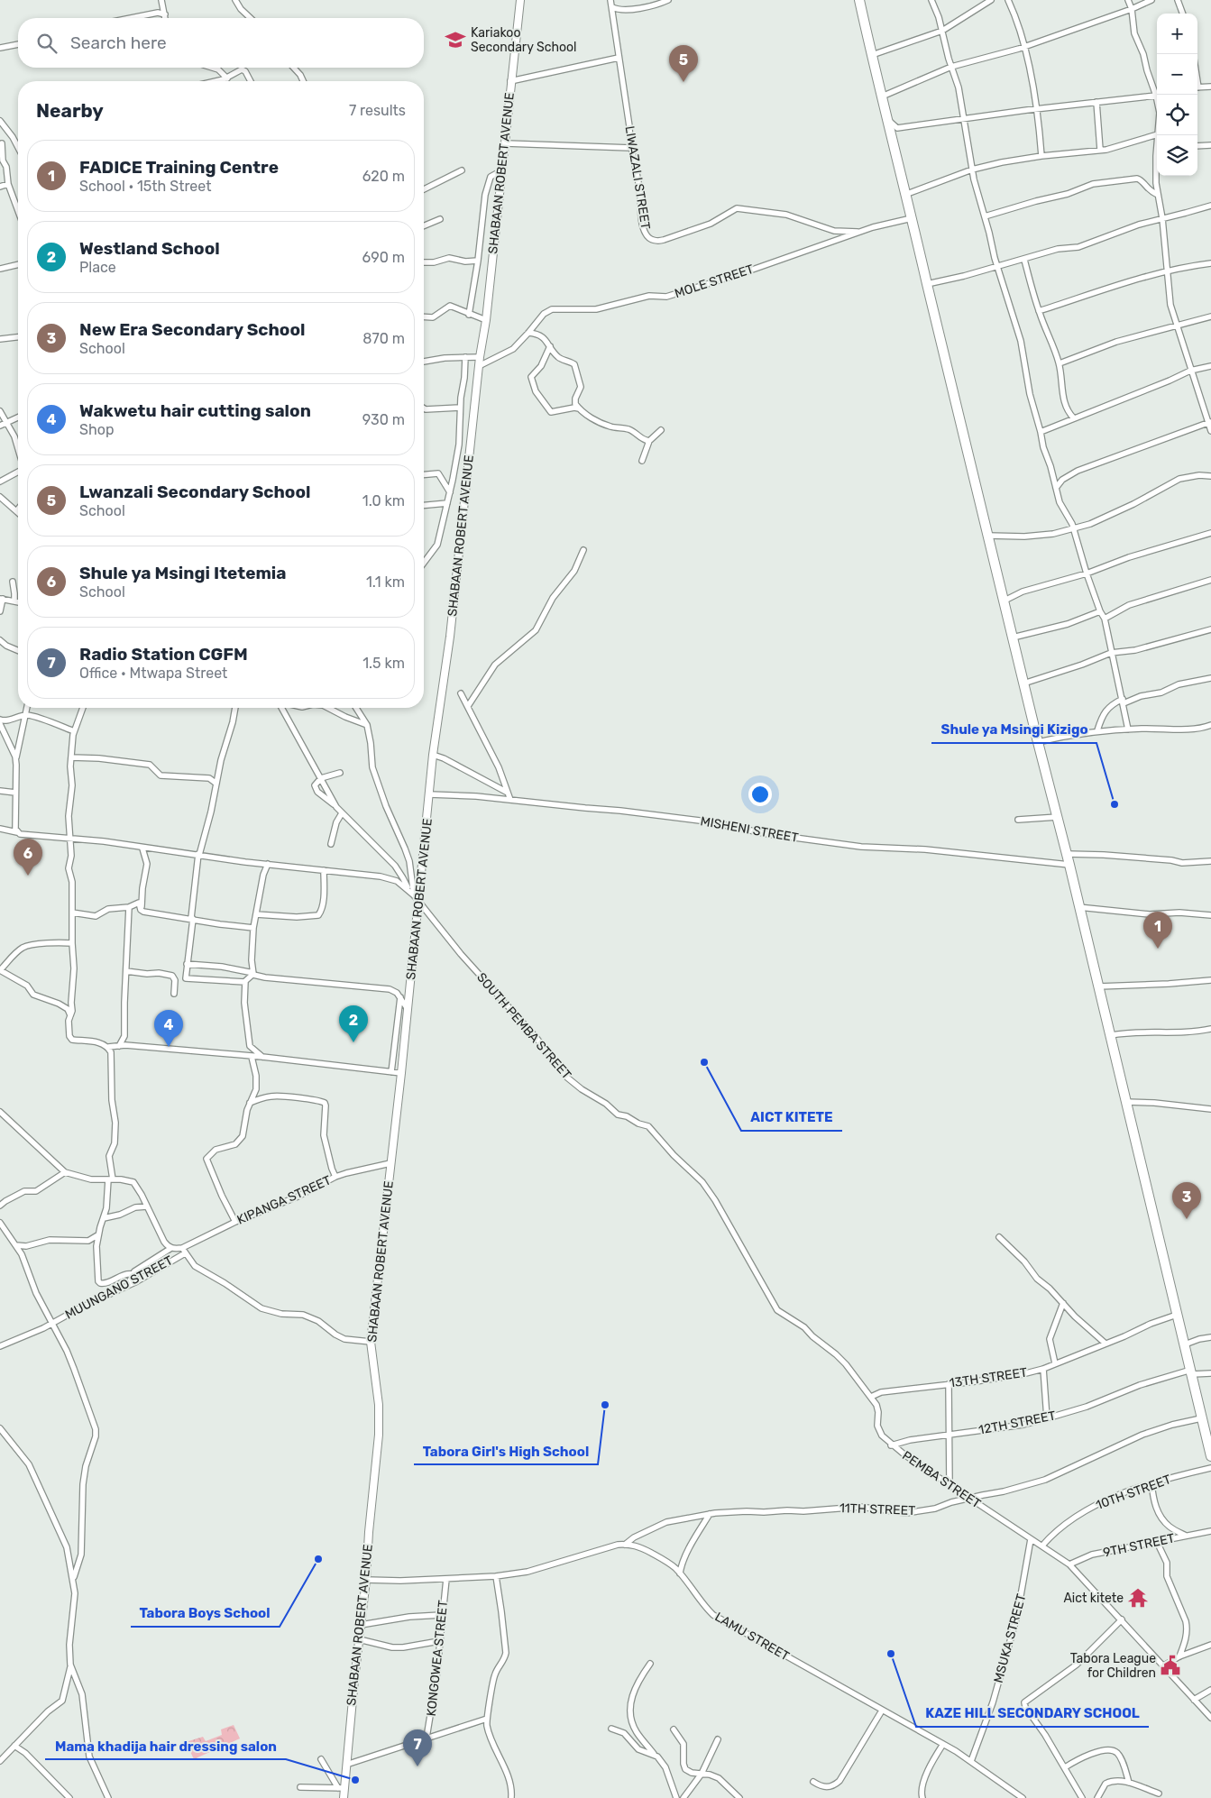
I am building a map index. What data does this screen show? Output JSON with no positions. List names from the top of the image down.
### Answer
{
  "streets": {
    "street": [
      "SHABAAN ROBERT AVENUE",
      "LIWAZALI STREET",
      "MOLE STREET",
      "MISHENI STREET",
      "SOUTH PEMBA STREET",
      "KIPANGA STREET",
      "MUUNGANO STREET",
      "13TH STREET",
      "12TH STREET",
      "PEMBA STREET",
      "10TH STREET",
      "11TH STREET",
      "9TH STREET",
      "LAMU STREET",
      "MSUKA STREET",
      "KONGOWEA STREET"
    ]
  },
  "crossings": [
    ["SHABAAN ROBERT AVENUE", "MOLE STREET"],
    ["SHABAAN ROBERT AVENUE", "MISHENI STREET"],
    ["SHABAAN ROBERT AVENUE", "SOUTH PEMBA STREET"],
    ["SHABAAN ROBERT AVENUE", "KIPANGA STREET"],
    ["SHABAAN ROBERT AVENUE", "LAMU STREET"],
    ["LIWAZALI STREET", "MOLE STREET"],
    ["SOUTH PEMBA STREET", "PEMBA STREET"],
    ["KIPANGA STREET", "MUUNGANO STREET"],
    ["13TH STREET", "PEMBA STREET"],
    ["12TH STREET", "PEMBA STREET"],
    ["PEMBA STREET", "10TH STREET"],
    ["PEMBA STREET", "11TH STREET"],
    ["PEMBA STREET", "9TH STREET"],
    ["PEMBA STREET", "MSUKA STREET"],
    ["11TH STREET", "LAMU STREET"],
    ["LAMU STREET", "MSUKA STREET"],
    ["LAMU STREET", "KONGOWEA STREET"]
  ],
  "places": {
    "school or university": ["Kariakoo Secondary School"],
    "other": [
      "Shule ya Msingi Kizigo",
      "AICT KITETE",
      "Tabora Girl's High School",
      "Tabora Boys School",
      "KAZE HILL SECONDARY SCHOOL",
      "Mama khadija hair dressing salon"
    ],
    "temple": ["Aict kitete"],
    "public building": ["Tabora League for Children"]
  },
  "page": {
    "map_buttons": ["+", "−"],
    "search": "Search here",
    "pins": [
      "5",
      "6",
      "1",
      "2",
      "4",
      "3",
      "7"
    ],
    "heading": ["Nearby", "7 results"],
    "list": [
      {
        "mark": "1",
        "name": "FADICE Training Centre",
        "note": "School · 15th Street",
        "value": "620 m"
      },
      {
        "mark": "2",
        "name": "Westland School",
        "note": "Place",
        "value": "690 m"
      },
      {
        "mark": "3",
        "name": "New Era Secondary School",
        "note": "School",
        "value": "870 m"
      },
      {
        "mark": "4",
        "name": "Wakwetu hair cutting salon",
        "note": "Shop",
        "value": "930 m"
      },
      {
        "mark": "5",
        "name": "Lwanzali Secondary School",
        "note": "School",
        "value": "1.0 km"
      },
      {
        "mark": "6",
        "name": "Shule ya Msingi Itetemia",
        "note": "School",
        "value": "1.1 km"
      },
      {
        "mark": "7",
        "name": "Radio Station CGFM",
        "note": "Office · Mtwapa Street",
        "value": "1.5 km"
      }
    ]
  }
}
